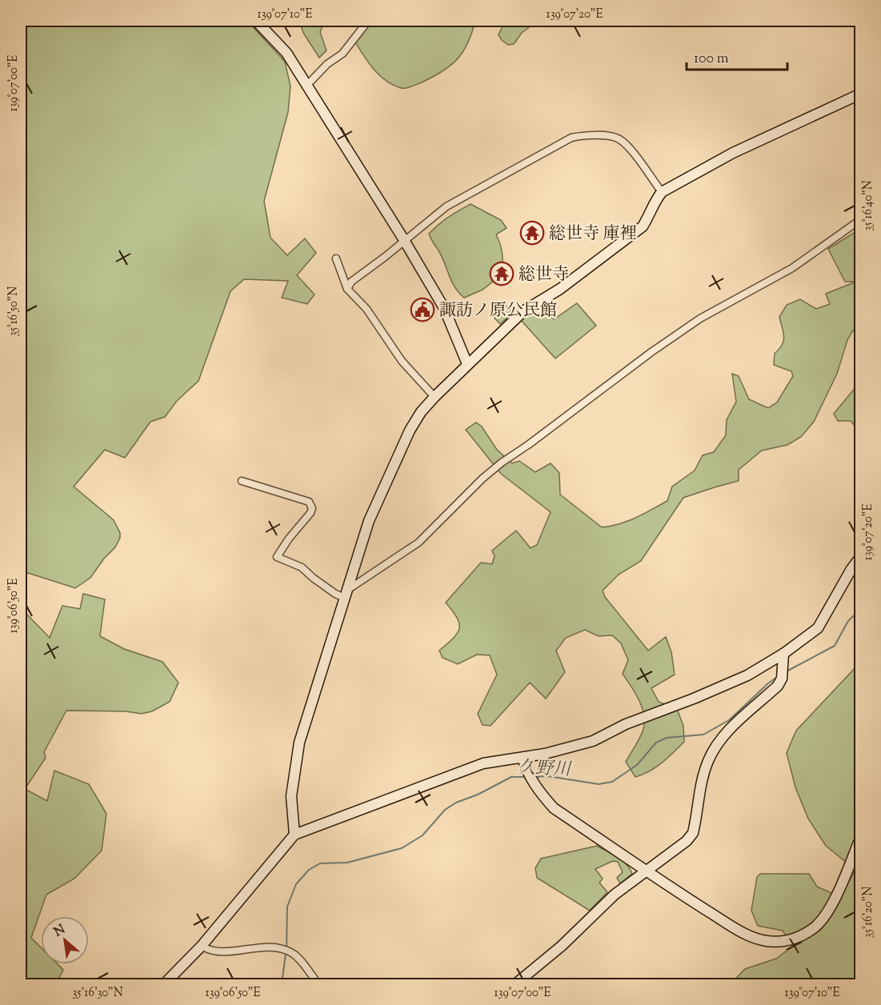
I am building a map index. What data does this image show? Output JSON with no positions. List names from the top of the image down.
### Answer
{
  "water": ["久野川"],
  "places": {
    "temple": ["総世寺 庫裡", "総世寺"],
    "public building": ["諏訪ノ原公民館"]
  },
  "scale_bar": "100 m",
  "north": "top left",
  "coordinates": [
    "139°07'10\"E",
    "139°07'20\"E",
    "139°07'00\"E",
    "35°16'40\"N",
    "35°16'50\"N",
    "139°06'50\"E",
    "35°16'20\"N",
    "35°16'30\"N"
  ]
}
